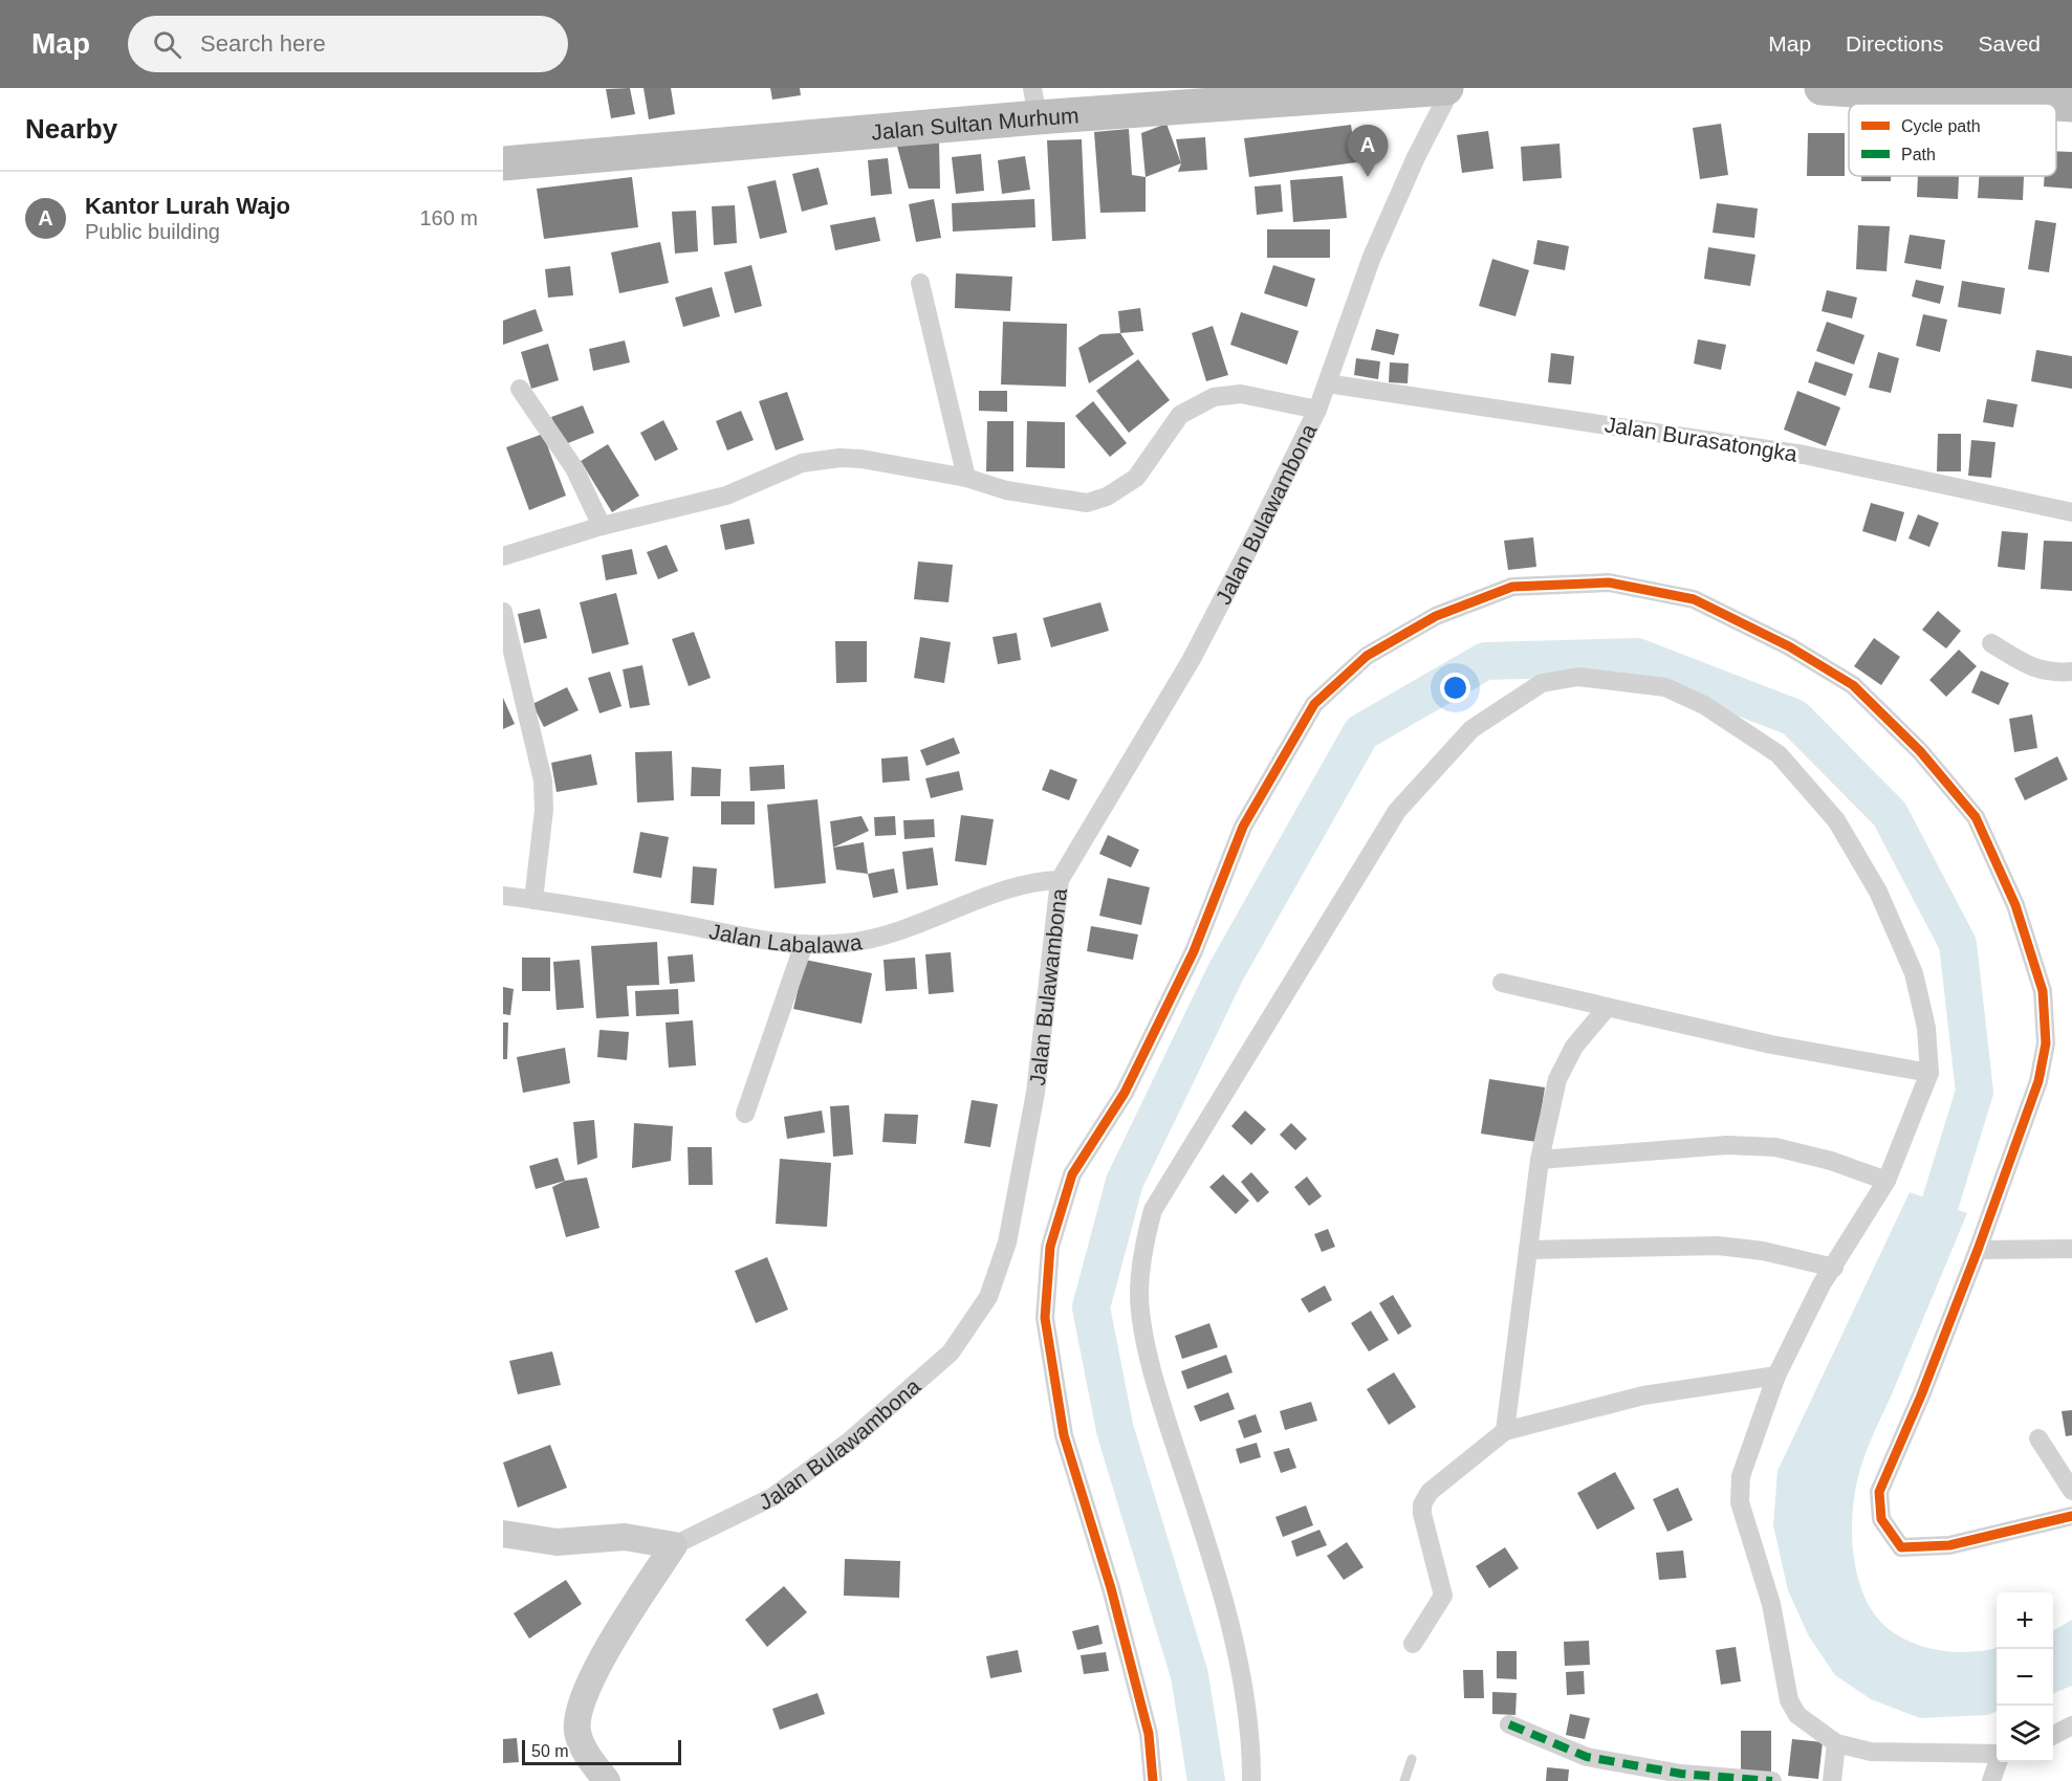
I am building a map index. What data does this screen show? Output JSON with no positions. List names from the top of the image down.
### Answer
{
  "streets": {
    "highway": ["Jalan Sultan Murhum"],
    "street": ["Jalan Burasatongka", "Jalan Bulawambona", "Jalan Labalawa"]
  },
  "crossings": [
    ["Jalan Burasatongka", "Jalan Bulawambona"],
    ["Jalan Bulawambona", "Jalan Labalawa"]
  ],
  "legend": ["Cycle path", "Path"],
  "scale_bar": "50 m",
  "page": {
    "header": "Map",
    "search": "Search here",
    "nav": ["Map", "Directions", "Saved"],
    "heading": "Nearby",
    "pins": "A",
    "list": [
      {
        "mark": "A",
        "name": "Kantor Lurah Wajo",
        "note": "Public building",
        "value": "160 m"
      }
    ],
    "map_buttons": ["+", "−"],
    "scale": "50 m"
  }
}
